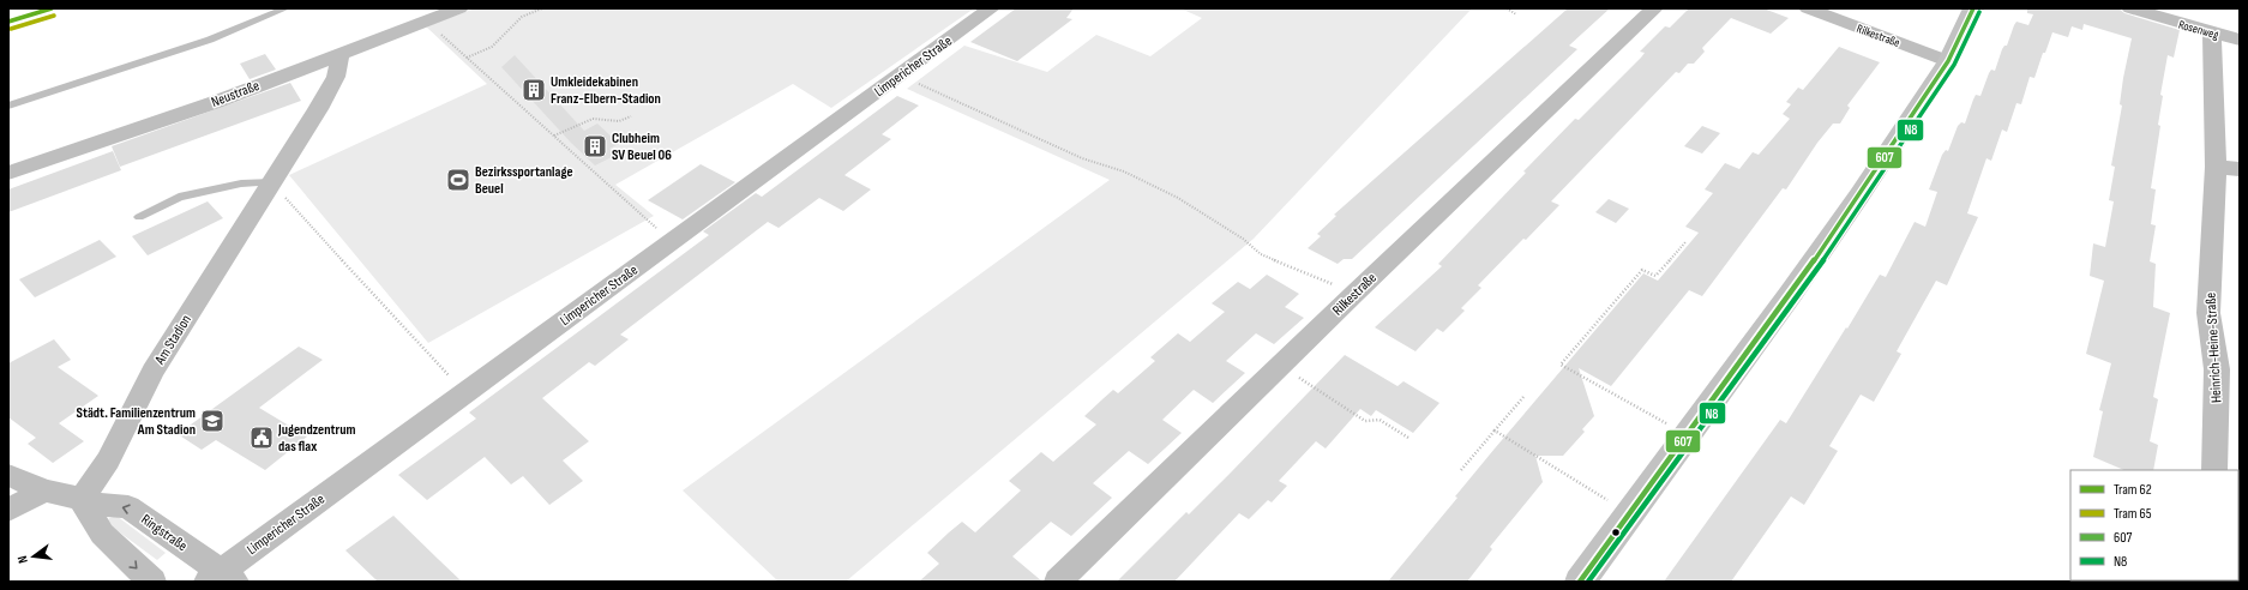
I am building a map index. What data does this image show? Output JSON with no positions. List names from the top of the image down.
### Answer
{
  "streets": {
    "street": [
      "Rosenweg",
      "Rilkestraße",
      "Limpericher Straße",
      "Neustraße",
      "Am Stadion",
      "Heinrich-Heine-Straße",
      "Ringstraße"
    ]
  },
  "crossings": [
    ["Rosenweg", "Heinrich-Heine-Straße"],
    ["Limpericher Straße", "Ringstraße"],
    ["Neustraße", "Am Stadion"],
    ["Am Stadion", "Ringstraße"]
  ],
  "places": {
    "building": ["Umkleidekabinen Franz-Elbern-Stadion", "Clubheim SV Beuel 06"],
    "sports": ["Bezirkssportanlage Beuel"],
    "school or university": ["Städt. Familienzentrum Am Stadion"],
    "public building": ["Jugendzentrum das flax"]
  },
  "lines": [
    "tram line 62",
    "transit line 607",
    "transit line N8",
    "tram line 65"
  ],
  "legend": [
    "Tram 62",
    "Tram 65",
    "607",
    "N8"
  ],
  "north": "left"
}
